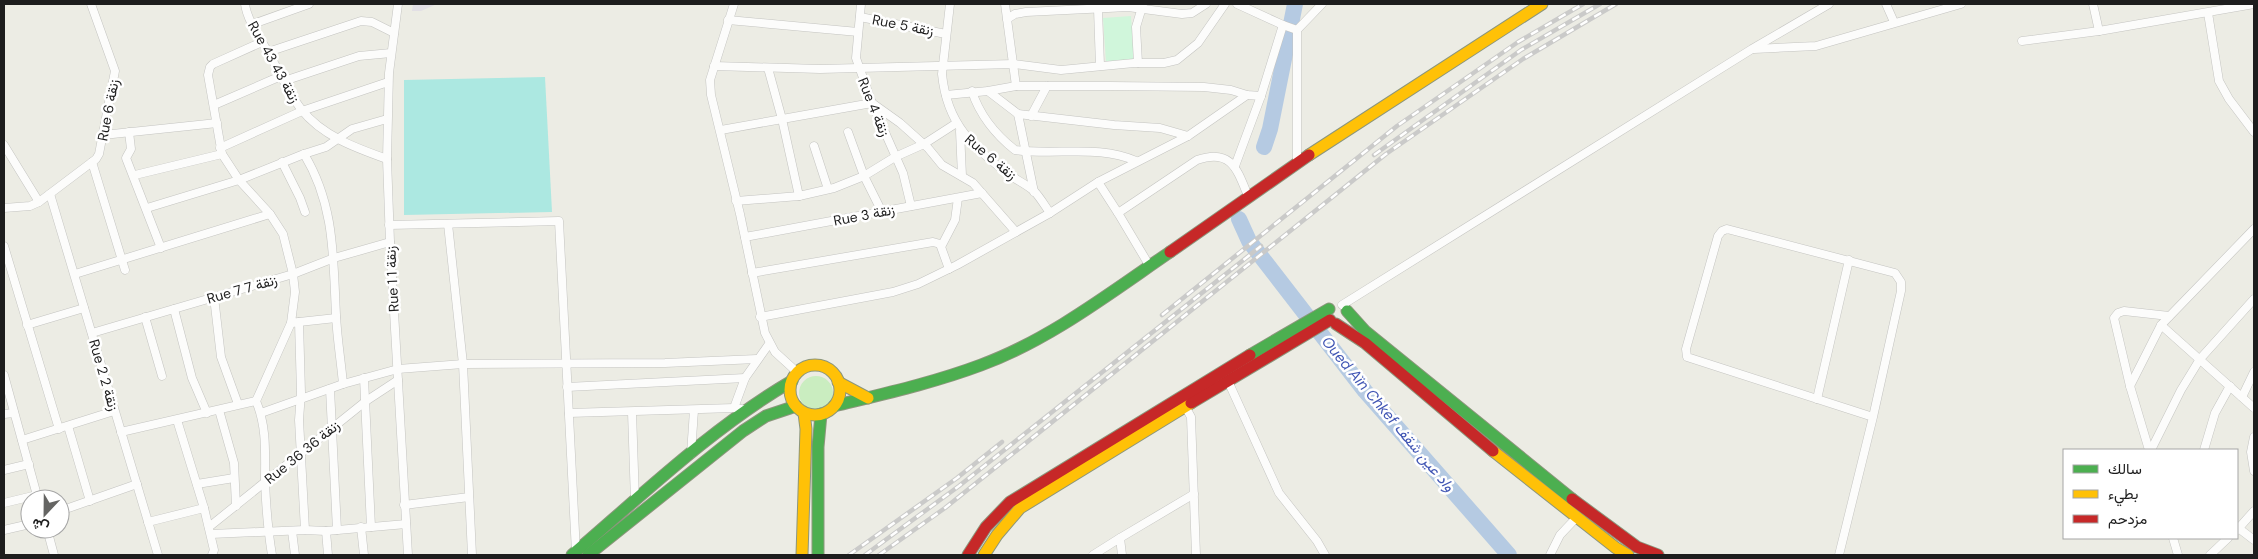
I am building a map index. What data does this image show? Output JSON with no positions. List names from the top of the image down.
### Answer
{
  "streets": {
    "street": [
      "Rue 5 زنقة",
      "Rue 43 زنقة 43",
      "Rue 4 زنقة",
      "Rue 6 زنقة",
      "Rue 3 زنقة",
      "Rue 1 زنقة 1",
      "Rue 7 زنقة 7",
      "Rue 2 زنقة 2",
      "Rue 36 زنقة 36"
    ]
  },
  "crossings": [
    ["Rue 5 زنقة", "Rue 4 زنقة"],
    ["Rue 5 زنقة", "Rue 6 زنقة"],
    ["Rue 43 زنقة 43", "Rue 1 زنقة 1"],
    ["Rue 4 زنقة", "Rue 3 زنقة"],
    ["Rue 1 زنقة 1", "Rue 7 زنقة 7"],
    ["Rue 1 زنقة 1", "Rue 36 زنقة 36"],
    ["Rue 7 زنقة 7", "Rue 2 زنقة 2"]
  ],
  "water": ["Oued Aïn Chkef واد عين شقف"],
  "legend": ["سالك", "بطيء", "مزدحم"],
  "north": "bottom"
}
